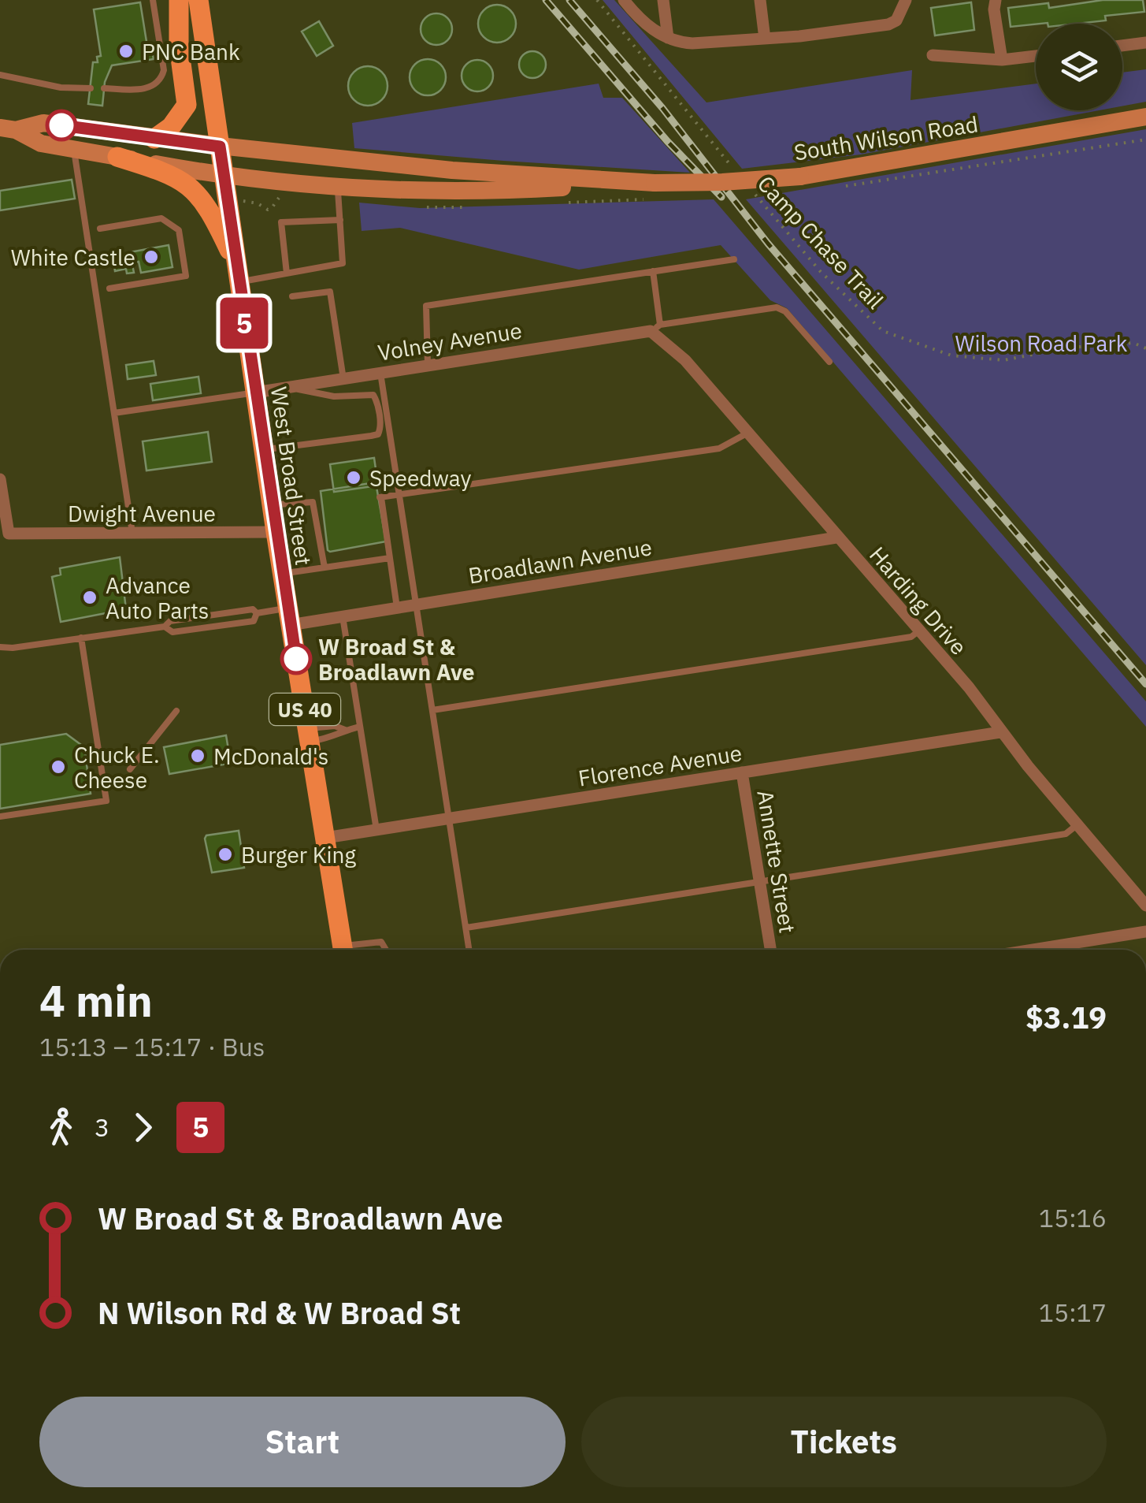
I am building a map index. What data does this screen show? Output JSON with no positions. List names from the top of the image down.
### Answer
{
  "streets": {
    "main road": ["South Wilson Road", "West Broad Street", "US 40"],
    "street": [
      "Volney Avenue",
      "Dwight Avenue",
      "Broadlawn Avenue",
      "Harding Drive",
      "Florence Avenue",
      "Annette Street"
    ],
    "path": ["Camp Chase Trail"]
  },
  "crossings": [
    ["South Wilson Road", "West Broad Street"],
    ["Volney Avenue", "West Broad Street"],
    ["Volney Avenue", "Harding Drive"],
    ["West Broad Street", "Dwight Avenue"],
    ["West Broad Street", "Broadlawn Avenue"],
    ["West Broad Street", "Florence Avenue"],
    ["Broadlawn Avenue", "Harding Drive"],
    ["Harding Drive", "Florence Avenue"],
    ["Florence Avenue", "Annette Street"]
  ],
  "parks": ["Wilson Road Park"],
  "places": [
    "PNC Bank",
    "White Castle",
    "Speedway",
    "Advance Auto Parts",
    "W Broad St & Broadlawn Ave",
    "McDonald's",
    "Chuck E. Cheese",
    "Burger King"
  ],
  "lines": ["bus line 5"],
  "page": {
    "on_map": "5",
    "heading": ["4 min", "15:13 – 15:17 · Bus", "$3.19"],
    "legs": ["3", "5"],
    "list": [
      {
        "name": "W Broad St & Broadlawn Ave",
        "value": "15:16"
      },
      {
        "name": "N Wilson Rd & W Broad St",
        "value": "15:17"
      }
    ],
    "buttons": ["Start", "Tickets"]
  }
}
